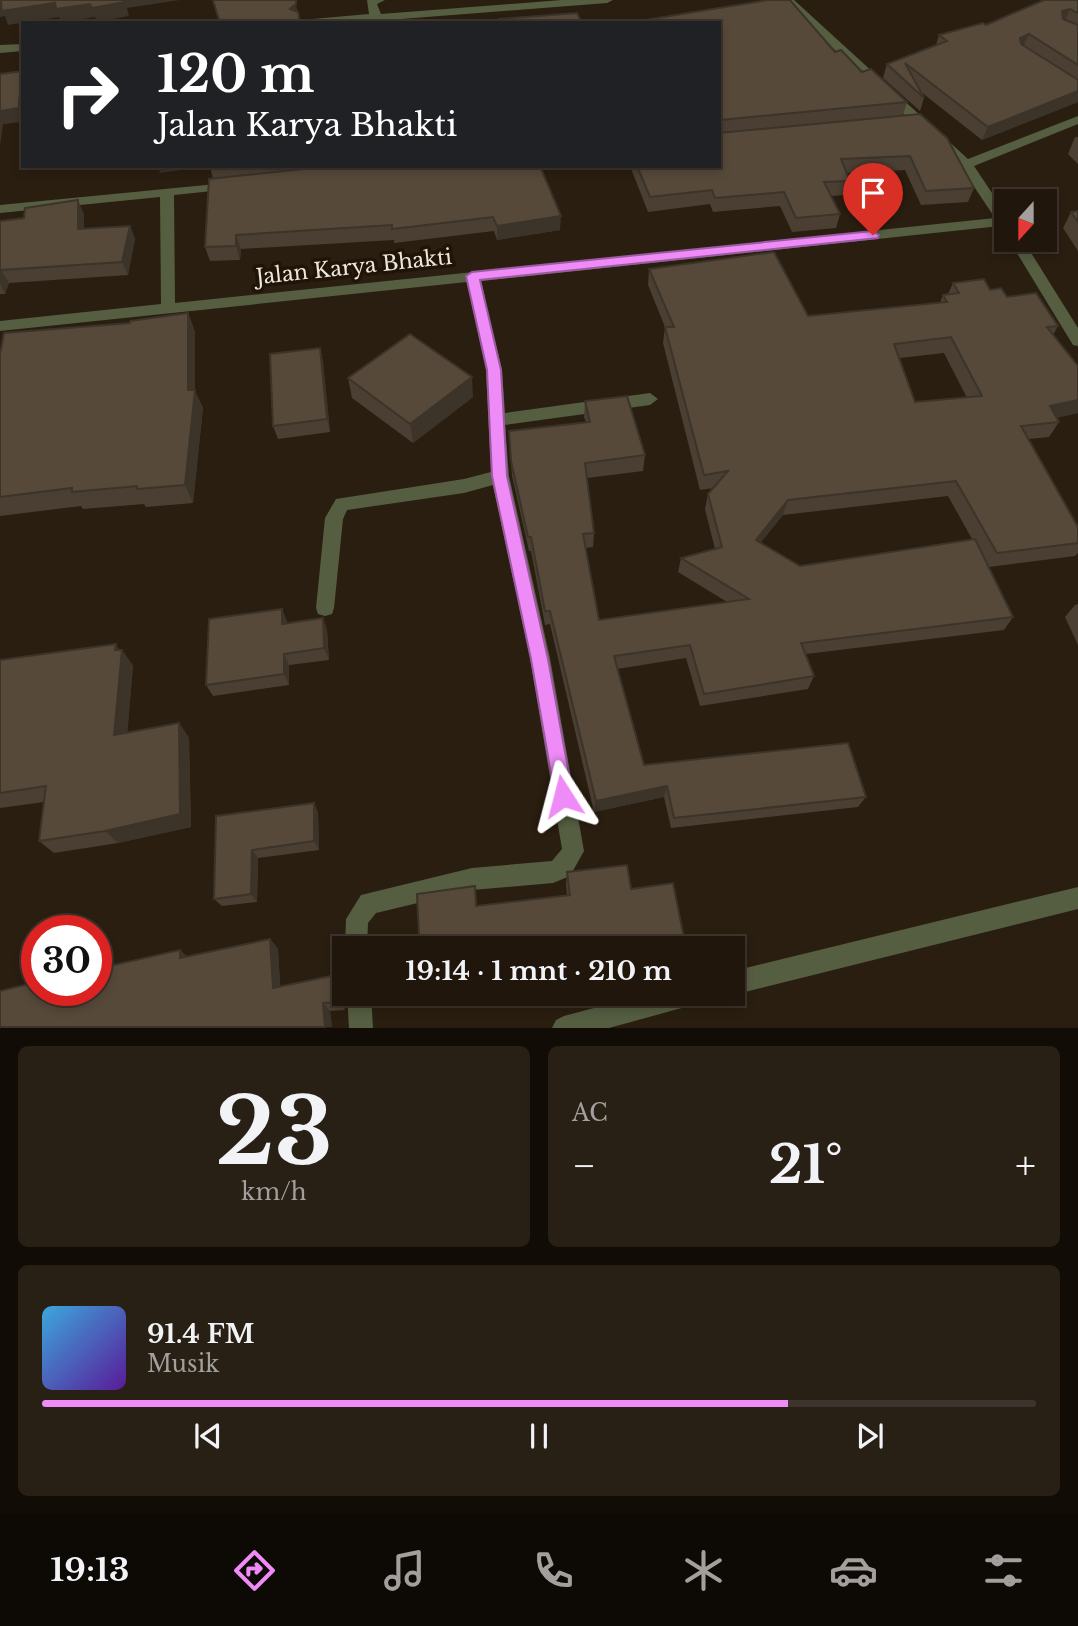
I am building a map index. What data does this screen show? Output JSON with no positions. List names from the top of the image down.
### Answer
{
  "streets": {
    "street": ["Jalan Karya Bhakti"]
  },
  "north": "bottom",
  "page": {
    "turn": ["120 m", "Jalan Karya Bhakti"],
    "limit": "30",
    "trip": "19:14 · 1 mnt · 210 m",
    "tile": [
      ["23", "km/h"],
      "AC"
    ],
    "heat": ["−", "21°", "+"],
    "song": ["91.4 FM", "Musik"],
    "tabs": "19:13"
  }
}
